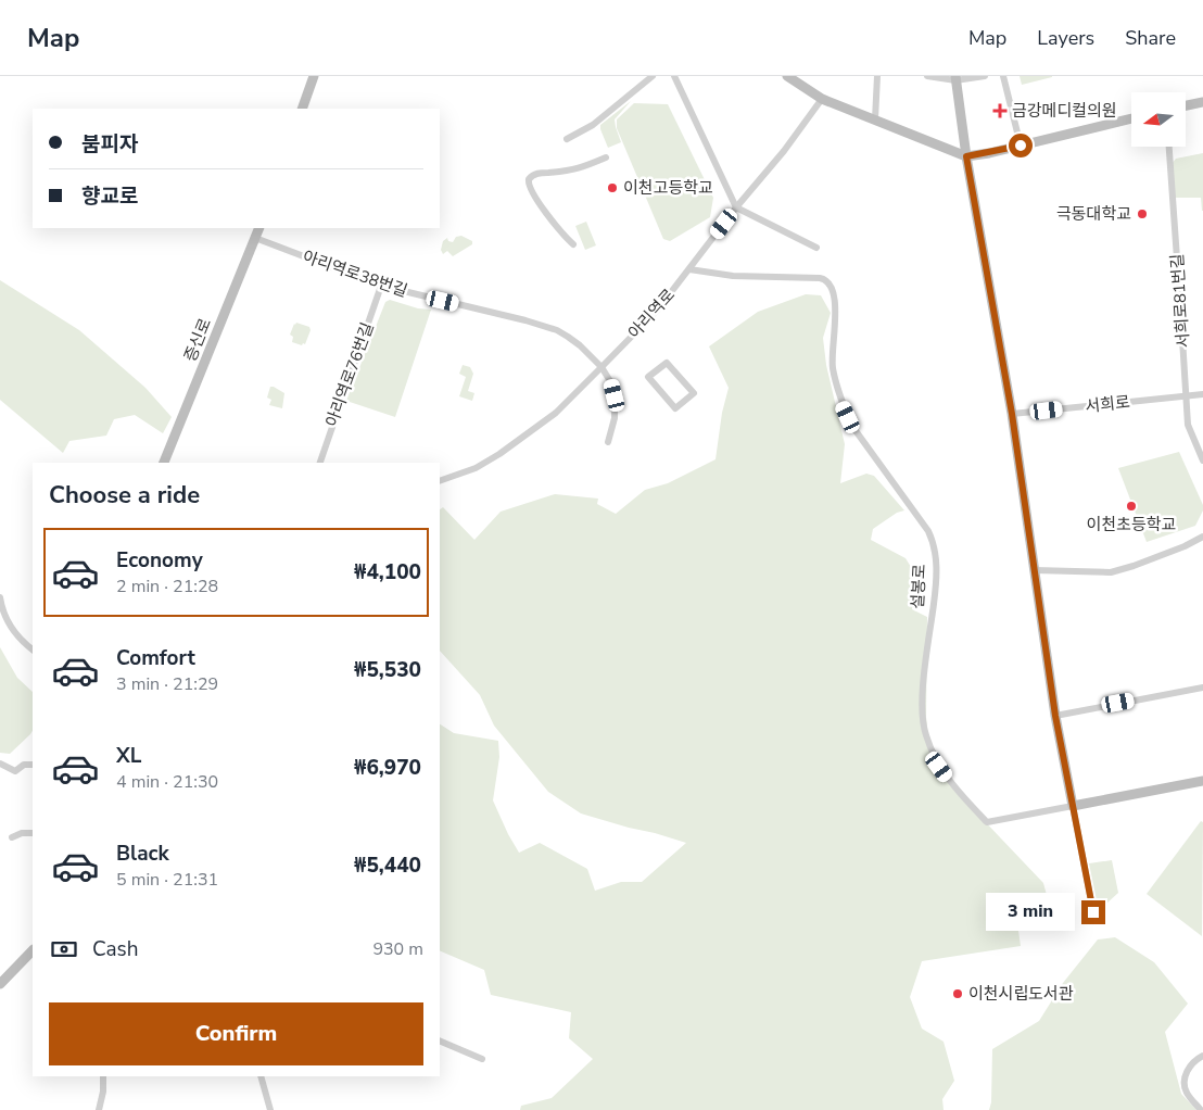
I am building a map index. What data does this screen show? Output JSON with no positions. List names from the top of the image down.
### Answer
{
  "streets": {
    "street": [
      "아리역로38번길",
      "서희로81번길",
      "아리역로",
      "증신로",
      "아리역로76번길",
      "서희로",
      "설봉로"
    ]
  },
  "crossings": [
    ["아리역로38번길", "아리역로"],
    ["아리역로38번길", "증신로"],
    ["아리역로38번길", "아리역로76번길"],
    ["서희로81번길", "서희로"],
    ["아리역로", "설봉로"]
  ],
  "places": {
    "health": ["금강메디컬의원"],
    "other": [
      "이천고등학교",
      "극동대학교",
      "이천초등학교",
      "이천시립도서관"
    ]
  },
  "north": "left",
  "page": {
    "header": "Map",
    "nav": ["Map", "Layers", "Share"],
    "banner": ["붐피자", "향교로"],
    "heading": "Choose a ride",
    "list": [
      {
        "name": "Economy",
        "note": "2 min · 21:28",
        "value": "₩4,100"
      },
      {
        "name": "Comfort",
        "note": "3 min · 21:29",
        "value": "₩5,530"
      },
      {
        "name": "XL",
        "note": "4 min · 21:30",
        "value": "₩6,970"
      },
      {
        "name": "Black",
        "note": "5 min · 21:31",
        "value": "₩5,440"
      }
    ],
    "bubble": "3 min",
    "pay": ["Cash", "930 m"],
    "buttons": "Confirm"
  }
}
